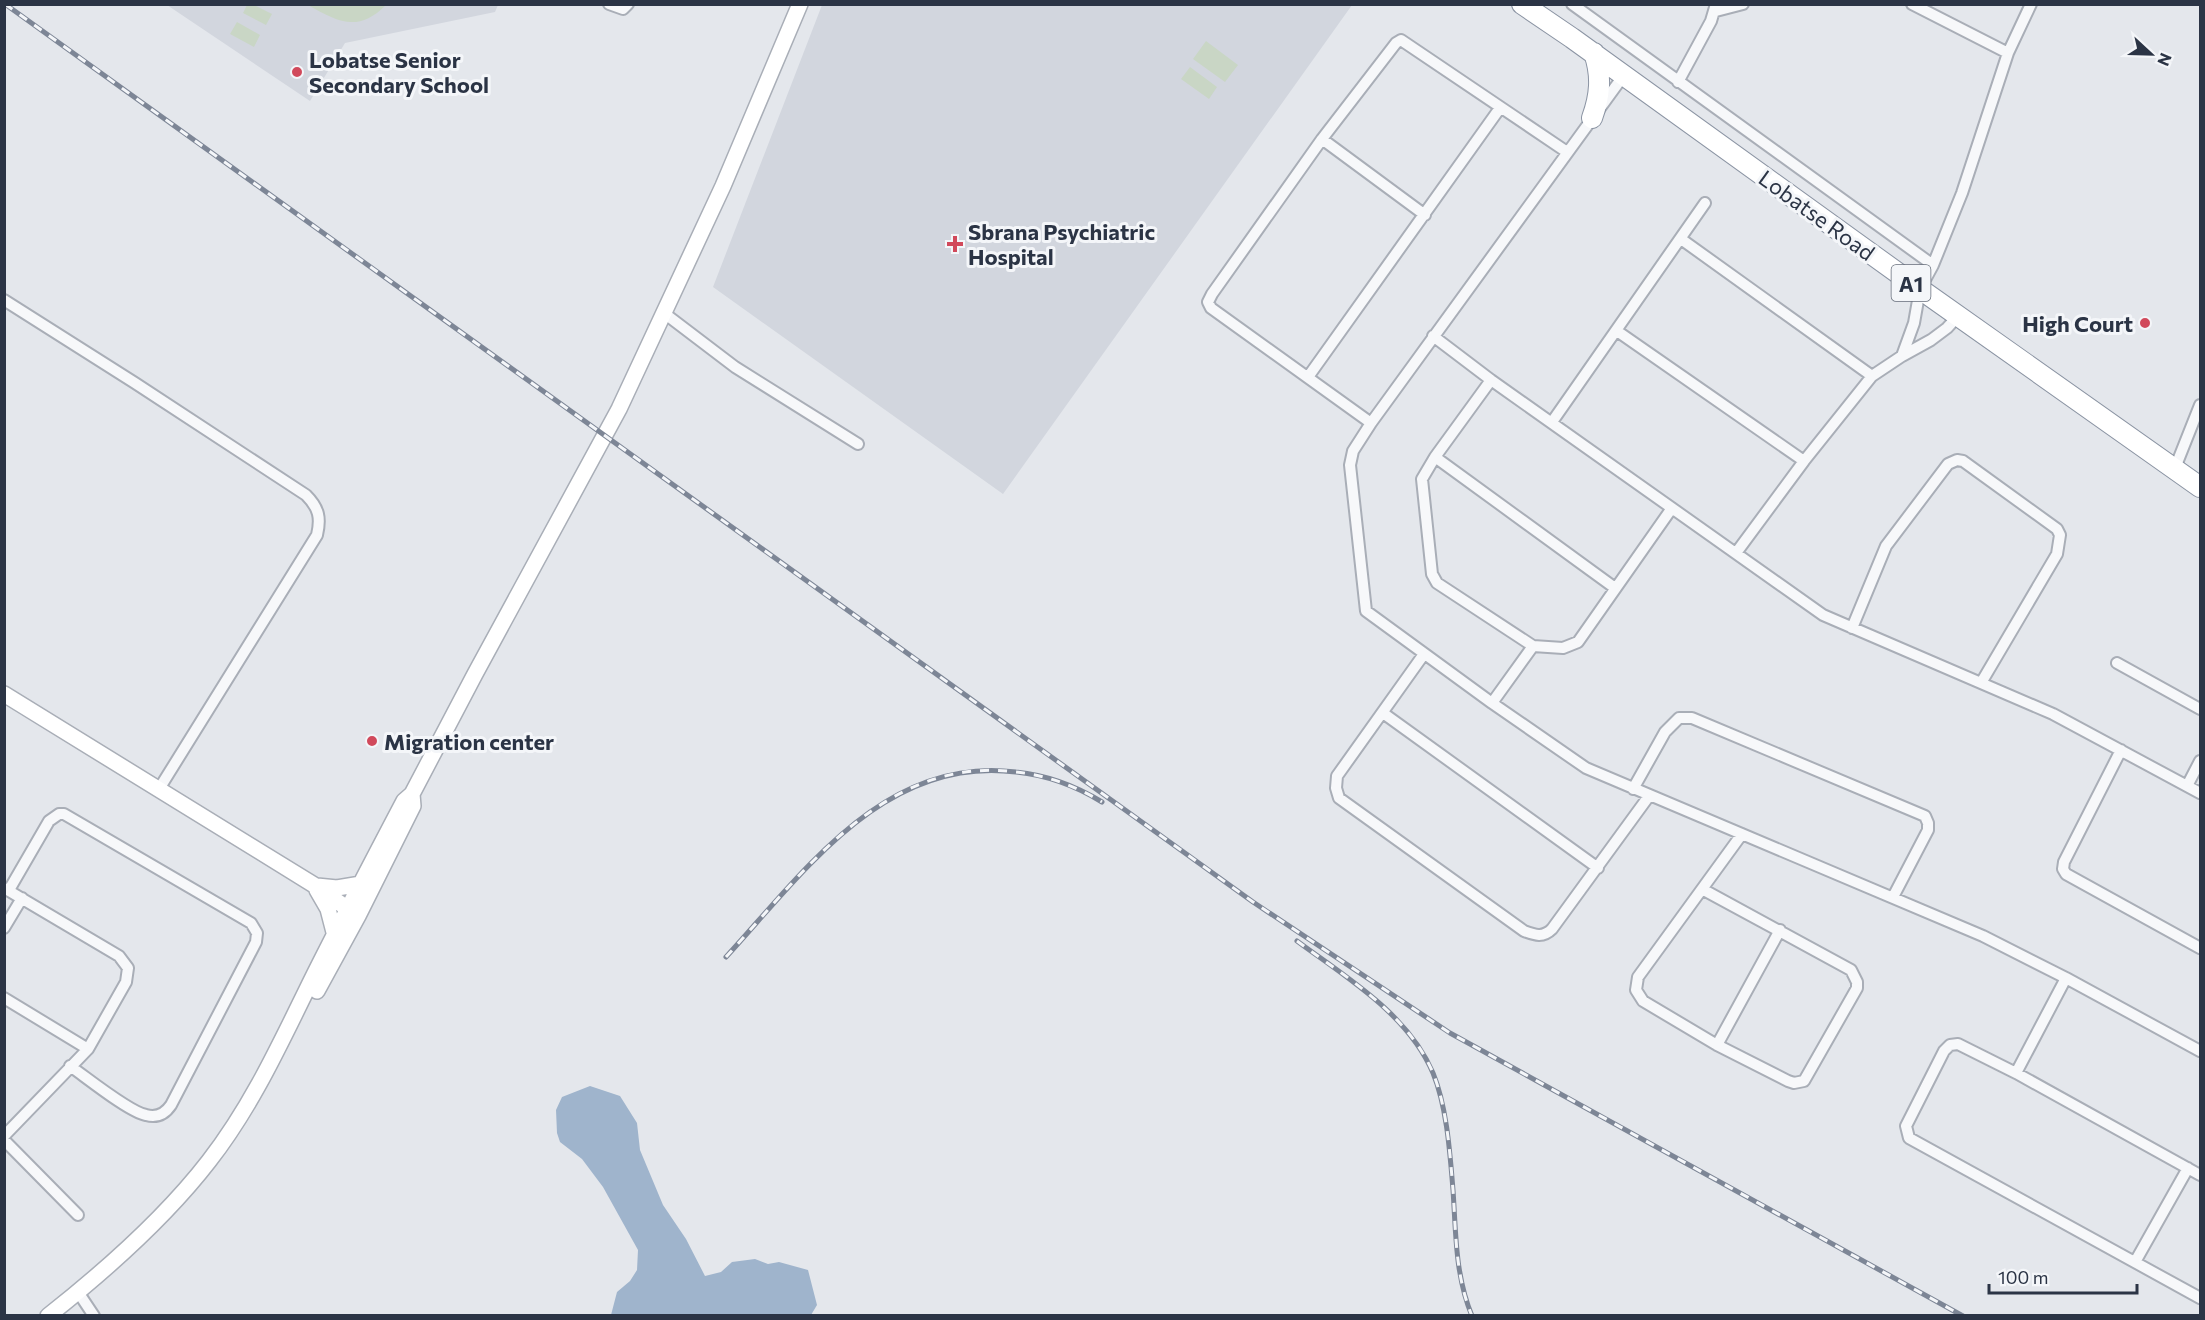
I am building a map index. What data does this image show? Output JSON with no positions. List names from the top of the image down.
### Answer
{
  "streets": {
    "highway": ["Lobatse Road", "A1"]
  },
  "places": {
    "other": ["Lobatse Senior Secondary School", "High Court", "Migration center"],
    "health": ["Sbrana Psychiatric Hospital"]
  },
  "scale_bar": "100 m",
  "north": "right"
}
